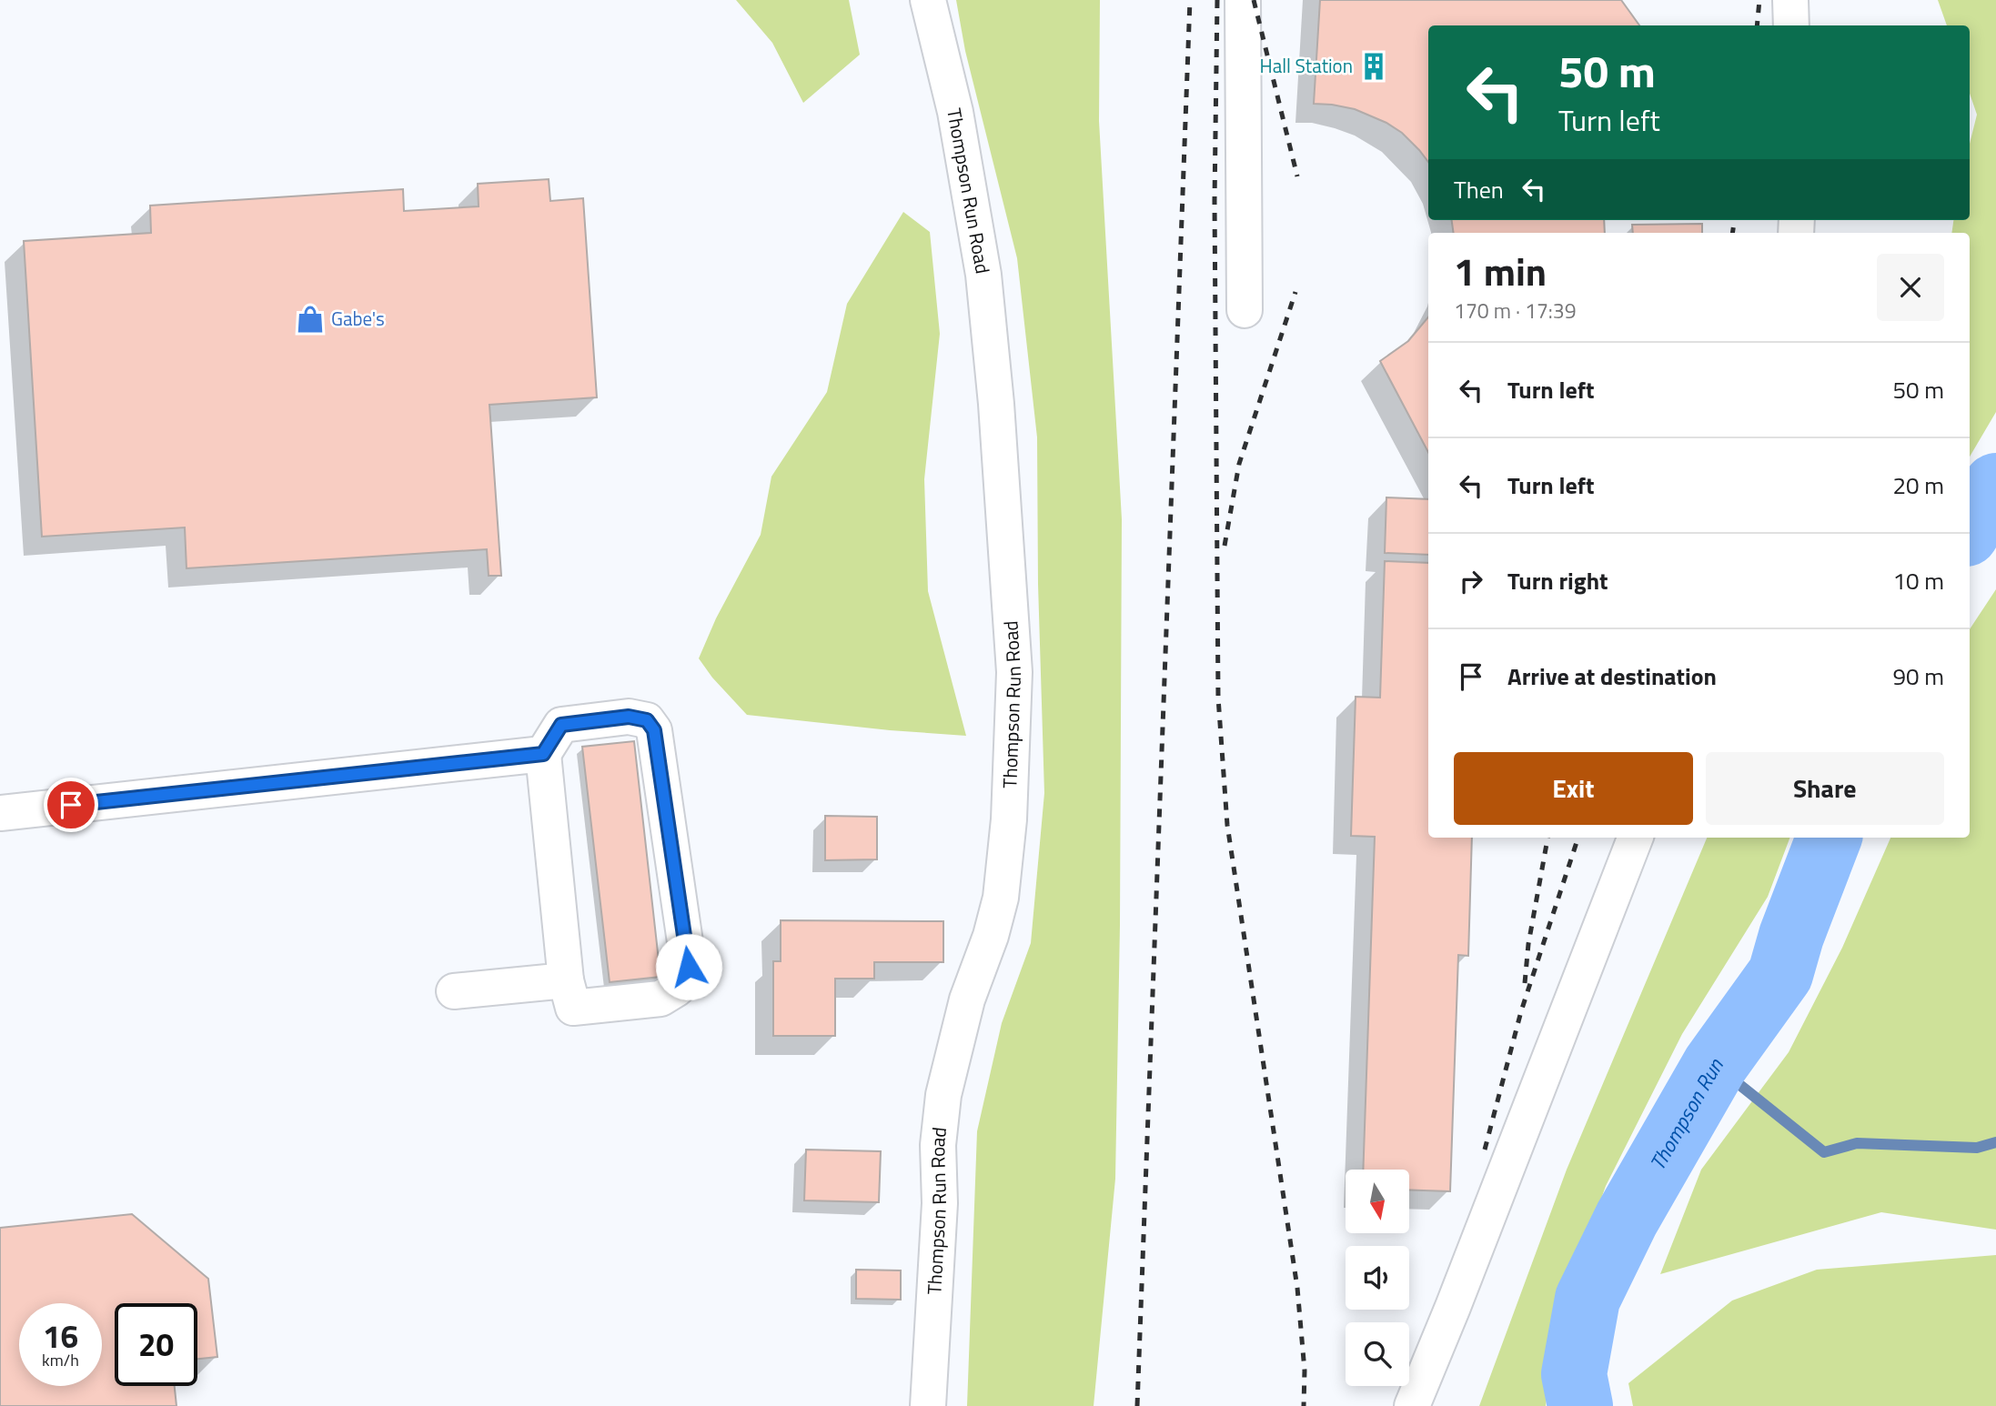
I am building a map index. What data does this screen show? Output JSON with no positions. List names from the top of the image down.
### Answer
{
  "streets": {
    "street": ["Thompson Run Road"]
  },
  "water": ["Thompson Run"],
  "places": {
    "building": ["Hall Station"],
    "shop": ["Gabe's"]
  },
  "north": "bottom",
  "page": {
    "turn": ["50 m", "Turn left"],
    "then": "Then",
    "heading": ["1 min", "170 m · 17:39"],
    "list": [
      {
        "name": "Turn left",
        "value": "50 m"
      },
      {
        "name": "Turn left",
        "value": "20 m"
      },
      {
        "name": "Turn right",
        "value": "10 m"
      },
      {
        "name": "Arrive at destination",
        "value": "90 m"
      }
    ],
    "buttons": ["Exit", "Share"],
    "speed": "16 km/h",
    "limit": "20"
  }
}
